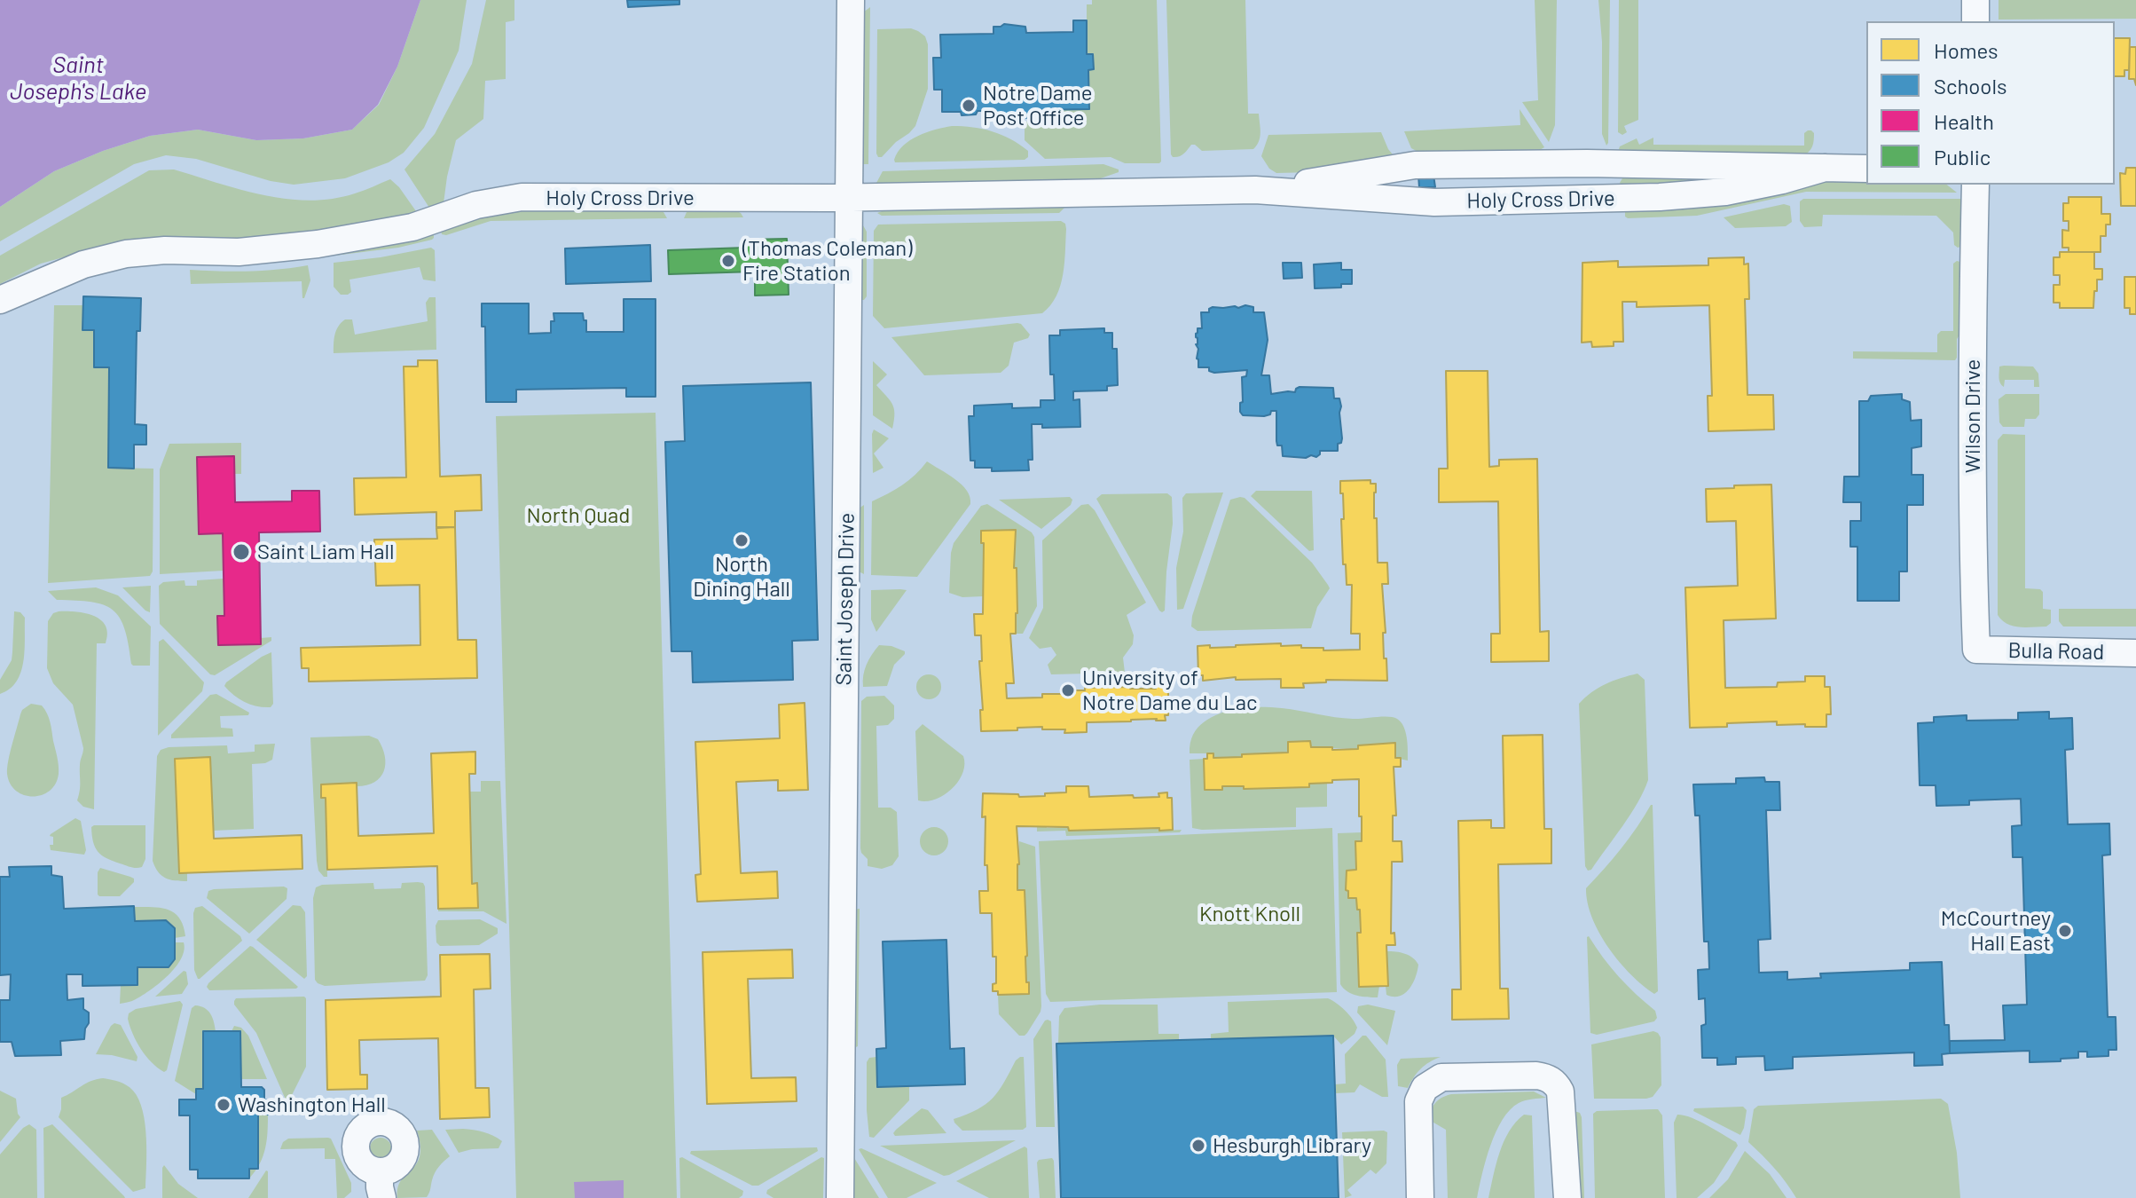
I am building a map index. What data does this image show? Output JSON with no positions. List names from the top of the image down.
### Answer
{
  "streets": {
    "street": [
      "Holy Cross Drive",
      "Wilson Drive",
      "Saint Joseph Drive",
      "Bulla Road"
    ]
  },
  "crossings": [
    ["Holy Cross Drive", "Saint Joseph Drive"],
    ["Wilson Drive", "Bulla Road"]
  ],
  "water": ["Saint Joseph's Lake"],
  "parks": ["North Quad", "Knott Knoll"],
  "places": [
    "Notre Dame Post Office",
    "(Thomas Coleman) Fire Station",
    "North Dining Hall",
    "Saint Liam Hall",
    "University of Notre Dame du Lac",
    "McCourtney Hall East",
    "Washington Hall",
    "Hesburgh Library"
  ],
  "legend": [
    "Homes",
    "Schools",
    "Health",
    "Public"
  ]
}
